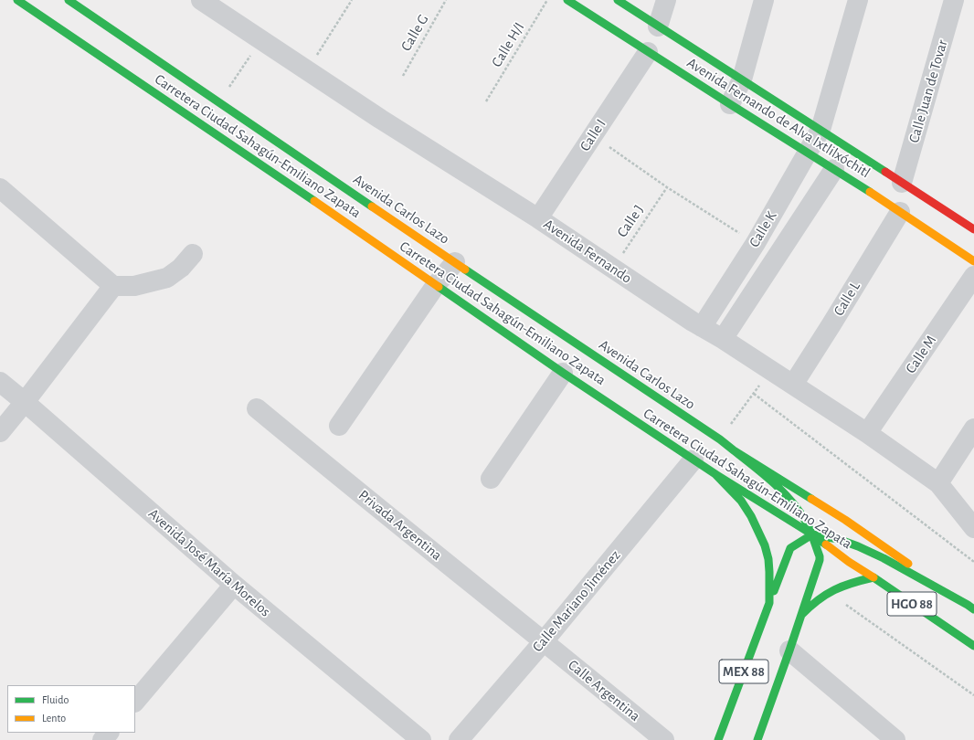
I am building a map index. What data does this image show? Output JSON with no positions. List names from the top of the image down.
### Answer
{
  "streets": {
    "main road": [
      "Avenida Fernando de Alva Ixtlilxóchitl",
      "Carretera Ciudad Sahagún-Emiliano Zapata",
      "Avenida Carlos Lazo",
      "HGO 88",
      "MEX 88"
    ],
    "street": [
      "Calle Juan de Tovar",
      "Calle I",
      "Calle K",
      "Avenida Fernando",
      "Calle L",
      "Calle M",
      "Privada Argentina",
      "Avenida José María Morelos",
      "Calle Mariano Jiménez",
      "Calle Argentina"
    ],
    "path": ["Calle G", "Calle H/I", "Calle J"]
  },
  "crossings": [
    ["Calle Juan de Tovar", "Avenida Fernando de Alva Ixtlilxóchitl"],
    ["Avenida Fernando de Alva Ixtlilxóchitl", "Calle I"],
    ["Avenida Fernando de Alva Ixtlilxóchitl", "Calle K"],
    ["Avenida Fernando de Alva Ixtlilxóchitl", "Calle L"],
    ["Calle I", "Avenida Fernando"],
    ["Carretera Ciudad Sahagún-Emiliano Zapata", "Avenida Carlos Lazo"],
    ["Carretera Ciudad Sahagún-Emiliano Zapata", "Calle Mariano Jiménez"],
    ["Carretera Ciudad Sahagún-Emiliano Zapata", "MEX 88"],
    ["Calle J", "Avenida Fernando"],
    ["Calle K", "Avenida Fernando"],
    ["Avenida Fernando", "Calle L"],
    ["Avenida Fernando", "Calle M"],
    ["Privada Argentina", "Calle Mariano Jiménez"],
    ["Privada Argentina", "Calle Argentina"],
    ["Calle Mariano Jiménez", "Calle Argentina"]
  ],
  "legend": ["Fluido", "Lento"]
}
